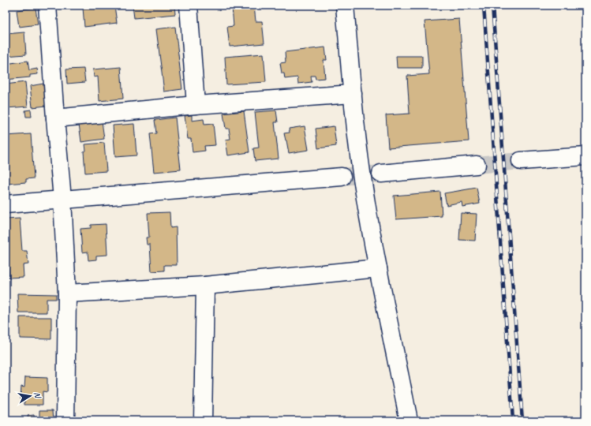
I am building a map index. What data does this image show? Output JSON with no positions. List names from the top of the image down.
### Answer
{
  "north": "right"
}
